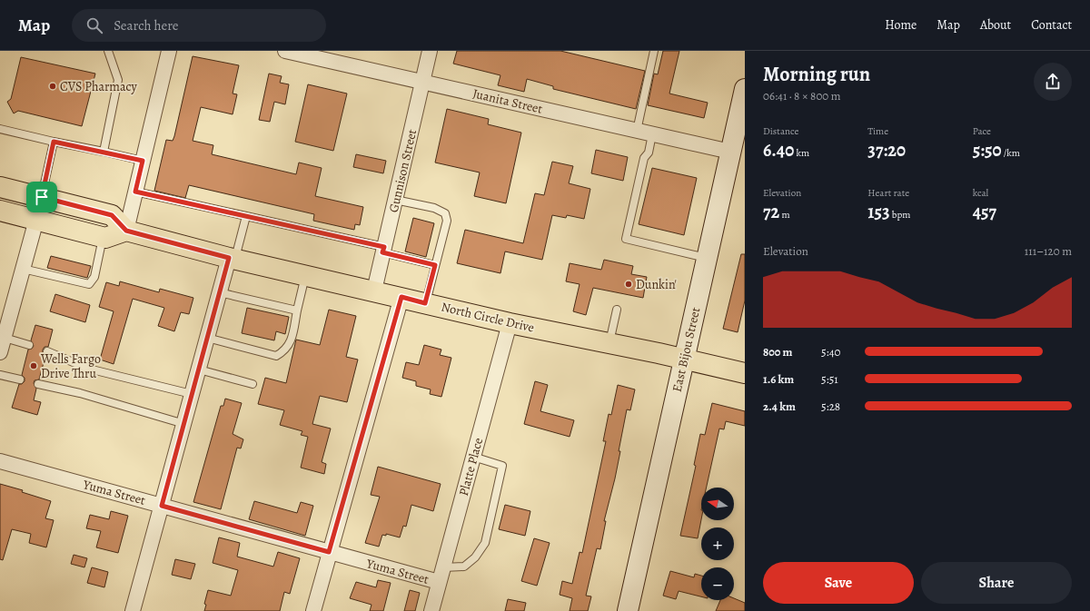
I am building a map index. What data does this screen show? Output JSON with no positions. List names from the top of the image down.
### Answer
{
  "streets": {
    "main road": ["North Circle Drive"],
    "street": [
      "Juanita Street",
      "Gunnison Street",
      "East Bijou Street",
      "Platte Place",
      "Yuma Street"
    ]
  },
  "crossings": [
    ["Juanita Street", "Gunnison Street"],
    ["Juanita Street", "East Bijou Street"],
    ["Gunnison Street", "North Circle Drive"],
    ["North Circle Drive", "East Bijou Street"],
    ["North Circle Drive", "Platte Place"],
    ["Platte Place", "Yuma Street"]
  ],
  "places": ["CVS Pharmacy", "Dunkin'", "Wells Fargo Drive Thru"],
  "north": "left",
  "page": {
    "header": "Map",
    "search": "Search here",
    "nav": [
      "Home",
      "Map",
      "About",
      "Contact"
    ],
    "heading": ["Morning run", "06:41 · 8 × 800 m"],
    "stats": [
      ["Distance", "6.40 km"],
      ["Time", "37:20"],
      ["Pace", "5:50 /km"],
      ["Elevation", "72 m"],
      ["Heart rate", "153 bpm"],
      ["kcal", "457"]
    ],
    "chart": ["Elevation", "111–120 m"],
    "list": [
      {
        "name": "800 m",
        "note": "5:40"
      },
      {
        "name": "1.6 km",
        "note": "5:51"
      },
      {
        "name": "2.4 km",
        "note": "5:28"
      }
    ],
    "map_buttons": ["+", "−"],
    "buttons": ["Save", "Share"]
  }
}
